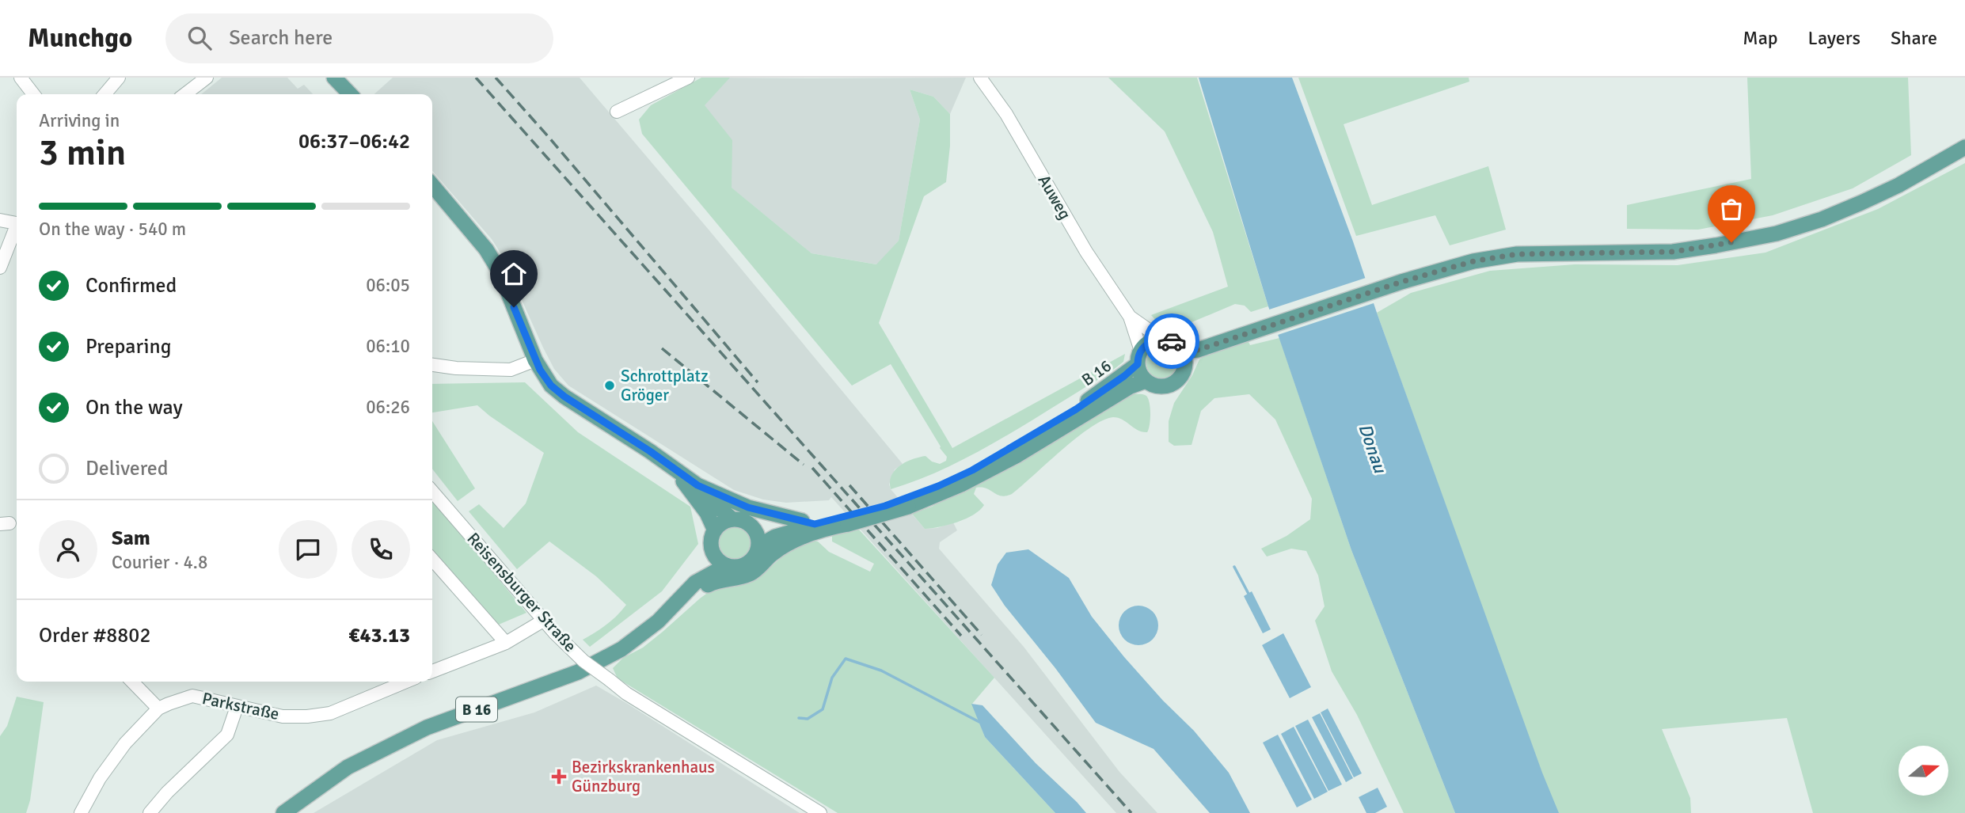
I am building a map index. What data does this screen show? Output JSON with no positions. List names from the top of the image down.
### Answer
{
  "streets": {
    "main road": ["B 16"],
    "street": ["Auweg", "Reisensburger Straße", "Parkstraße"]
  },
  "crossings": [
    ["Auweg", "B 16"]
  ],
  "water": ["Donau"],
  "places": {
    "other": ["Schrottplatz Gröger"],
    "health": ["Bezirkskrankenhaus Günzburg"]
  },
  "north": "right",
  "page": {
    "header": "Munchgo",
    "search": "Search here",
    "nav": ["Map", "Layers", "Share"],
    "heading": ["3 min", "Arriving in", "06:37–06:42"],
    "panel": [
      "Sam",
      "Courier · 4.8",
      "Order #8802",
      "€43.13"
    ],
    "bar": "On the way · 540 m",
    "list": [
      ["Confirmed", "06:05"],
      ["Preparing", "06:10"],
      ["On the way", "06:26"],
      "Delivered"
    ]
  }
}
